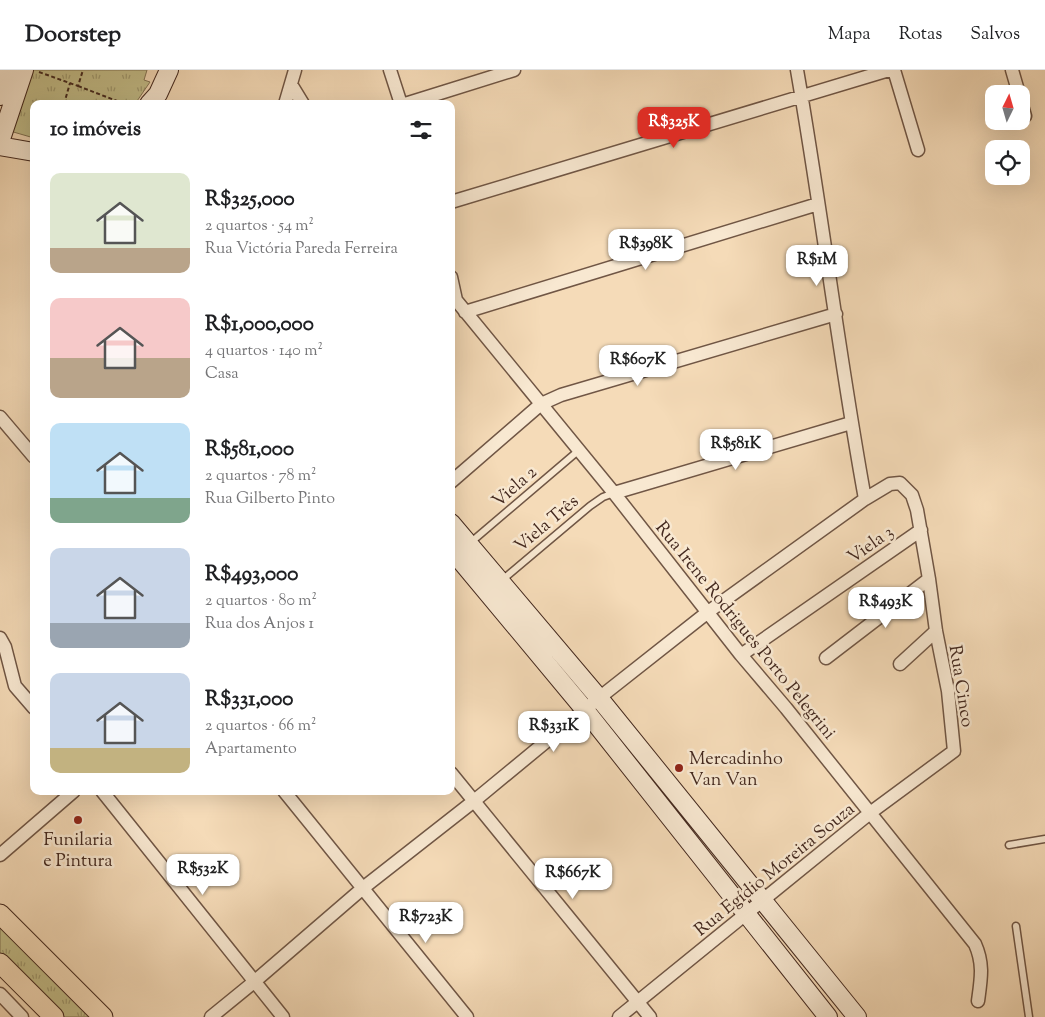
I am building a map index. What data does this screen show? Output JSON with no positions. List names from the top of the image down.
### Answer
{
  "streets": {
    "street": [
      "Viela 3",
      "Rua Irene Rodrigues Porto Pelegrini",
      "Rua Cinco",
      "Rua Egídio Moreira Souza"
    ],
    "lane": ["Viela 2", "Viela Três"]
  },
  "crossings": [
    ["Viela 2", "Rua Irene Rodrigues Porto Pelegrini"],
    ["Viela Três", "Rua Irene Rodrigues Porto Pelegrini"],
    ["Viela 3", "Rua Irene Rodrigues Porto Pelegrini"],
    ["Viela 3", "Rua Cinco"],
    ["Rua Irene Rodrigues Porto Pelegrini", "Rua Egídio Moreira Souza"],
    ["Rua Cinco", "Rua Egídio Moreira Souza"]
  ],
  "places": ["Mercadinho Van Van", "Funilaria e Pintura"],
  "north": "top",
  "page": {
    "header": "Doorstep",
    "nav": ["Mapa", "Rotas", "Salvos"],
    "heading": "10 imóveis",
    "price": [
      "R$325K",
      "R$398K",
      "R$1M",
      "R$607K",
      "R$581K",
      "R$493K",
      "R$331K",
      "R$532K",
      "R$667K",
      "R$723K"
    ],
    "list": [
      {
        "name": "R$325,000",
        "note": "2 quartos · 54 m² · Rua Victória Pareda Ferreira"
      },
      {
        "name": "R$1,000,000",
        "note": "4 quartos · 140 m² · Casa"
      },
      {
        "name": "R$581,000",
        "note": "2 quartos · 78 m² · Rua Gilberto Pinto"
      },
      {
        "name": "R$493,000",
        "note": "2 quartos · 80 m² · Rua dos Anjos 1"
      },
      {
        "name": "R$331,000",
        "note": "2 quartos · 66 m² · Apartamento"
      }
    ]
  }
}
